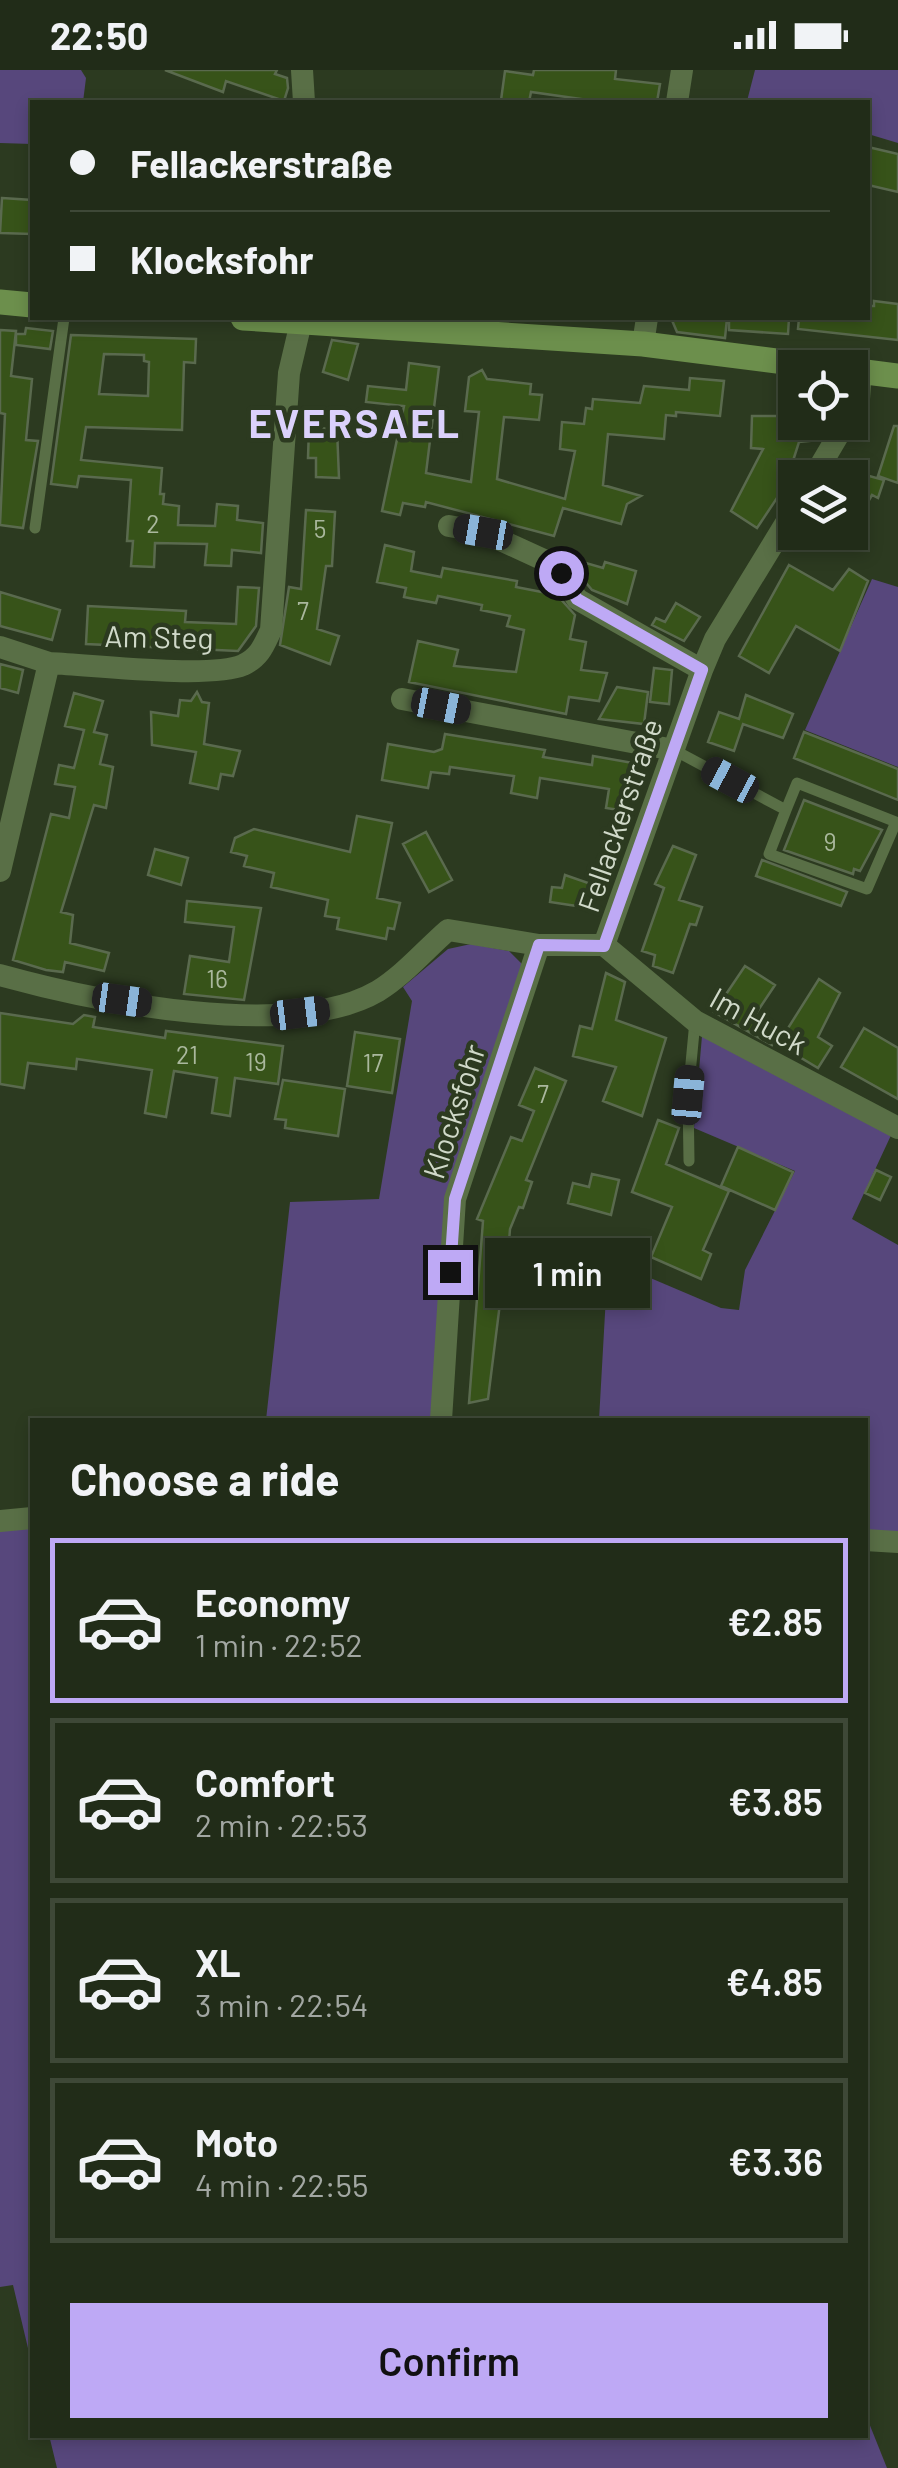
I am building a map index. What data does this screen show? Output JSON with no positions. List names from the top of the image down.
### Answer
{
  "streets": {
    "street": [
      "Am Steg",
      "Fellackerstraße",
      "Im Huck",
      "Klocksfohr"
    ]
  },
  "crossings": [
    ["Fellackerstraße", "Im Huck"],
    ["Fellackerstraße", "Klocksfohr"]
  ],
  "districts": ["EVERSAEL"],
  "house_numbers": [
    "2",
    "5",
    "7",
    "9",
    "16",
    "21",
    "19",
    "17",
    "7"
  ],
  "page": {
    "status": "22:50",
    "banner": ["Fellackerstraße", "Klocksfohr"],
    "bubble": "1 min",
    "heading": "Choose a ride",
    "list": [
      {
        "name": "Economy",
        "note": "1 min · 22:52",
        "value": "€2.85"
      },
      {
        "name": "Comfort",
        "note": "2 min · 22:53",
        "value": "€3.85"
      },
      {
        "name": "XL",
        "note": "3 min · 22:54",
        "value": "€4.85"
      },
      {
        "name": "Moto",
        "note": "4 min · 22:55",
        "value": "€3.36"
      }
    ],
    "buttons": "Confirm"
  }
}
